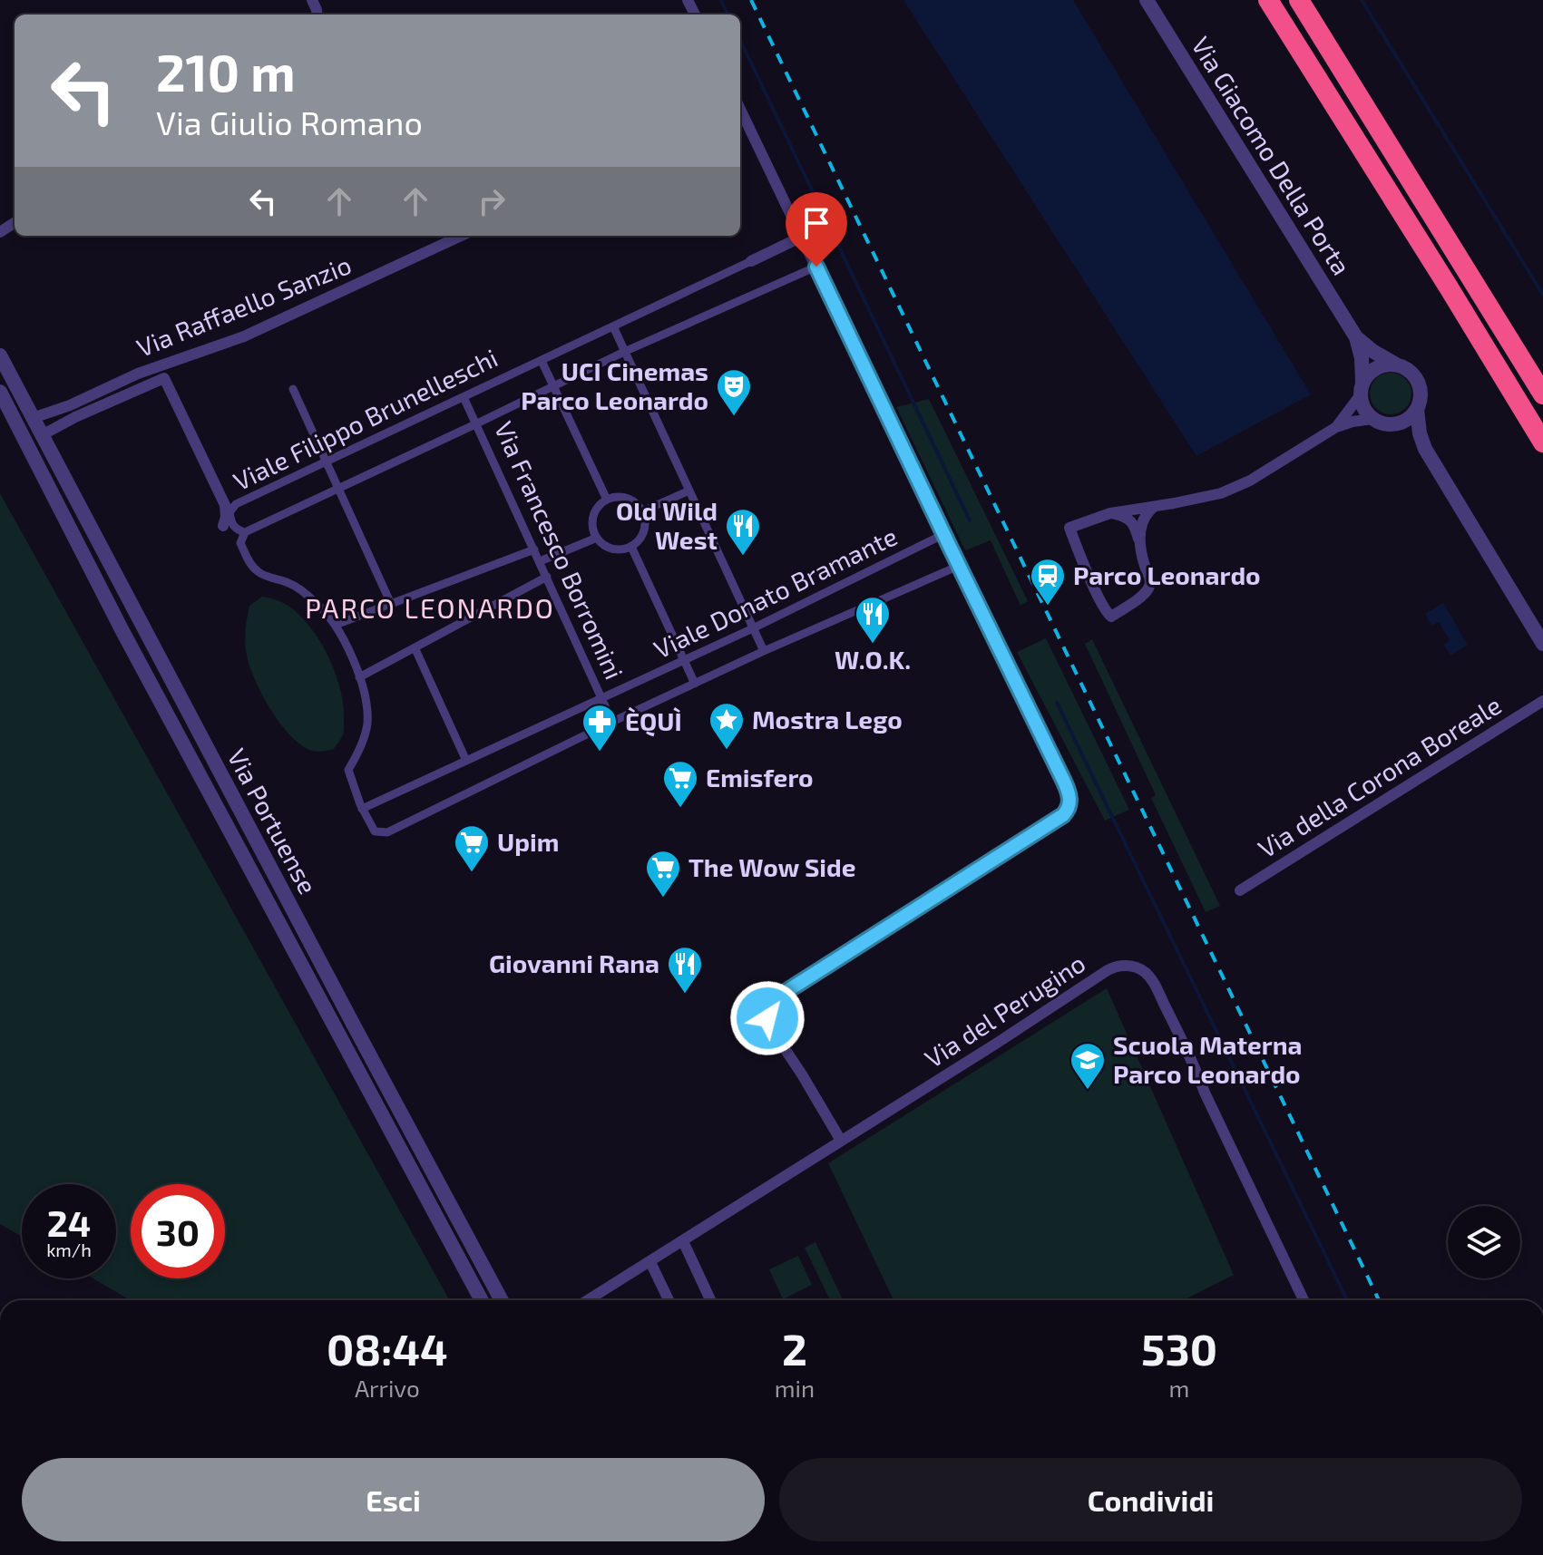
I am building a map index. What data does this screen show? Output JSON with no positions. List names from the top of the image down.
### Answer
{
  "streets": {
    "street": [
      "Via Giacomo Della Porta",
      "Via Raffaello Sanzio",
      "Viale Filippo Brunelleschi",
      "Via Francesco Borromini",
      "Viale Donato Bramante",
      "Via della Corona Boreale",
      "Via Portuense",
      "Via del Perugino"
    ]
  },
  "crossings": [
    ["Via Raffaello Sanzio", "Via Portuense"],
    ["Viale Filippo Brunelleschi", "Via Francesco Borromini"],
    ["Via Francesco Borromini", "Viale Donato Bramante"]
  ],
  "districts": ["PARCO LEONARDO"],
  "places": {
    "theatre": ["UCI Cinemas Parco Leonardo"],
    "restaurant": ["Old Wild West", "W.O.K.", "Giovanni Rana"],
    "station": ["Parco Leonardo"],
    "place": ["Mostra Lego"],
    "pharmacy": ["ÈQUÌ"],
    "supermarket": ["Emisfero", "Upim", "The Wow Side"],
    "school or university": ["Scuola Materna Parco Leonardo"]
  },
  "page": {
    "turn": ["210 m", "Via Giulio Romano"],
    "speed": "24 km/h",
    "limit": "30",
    "eta": [
      "08:44",
      "Arrivo",
      "2",
      "min",
      "530",
      "m"
    ],
    "buttons": ["Esci", "Condividi"]
  }
}
